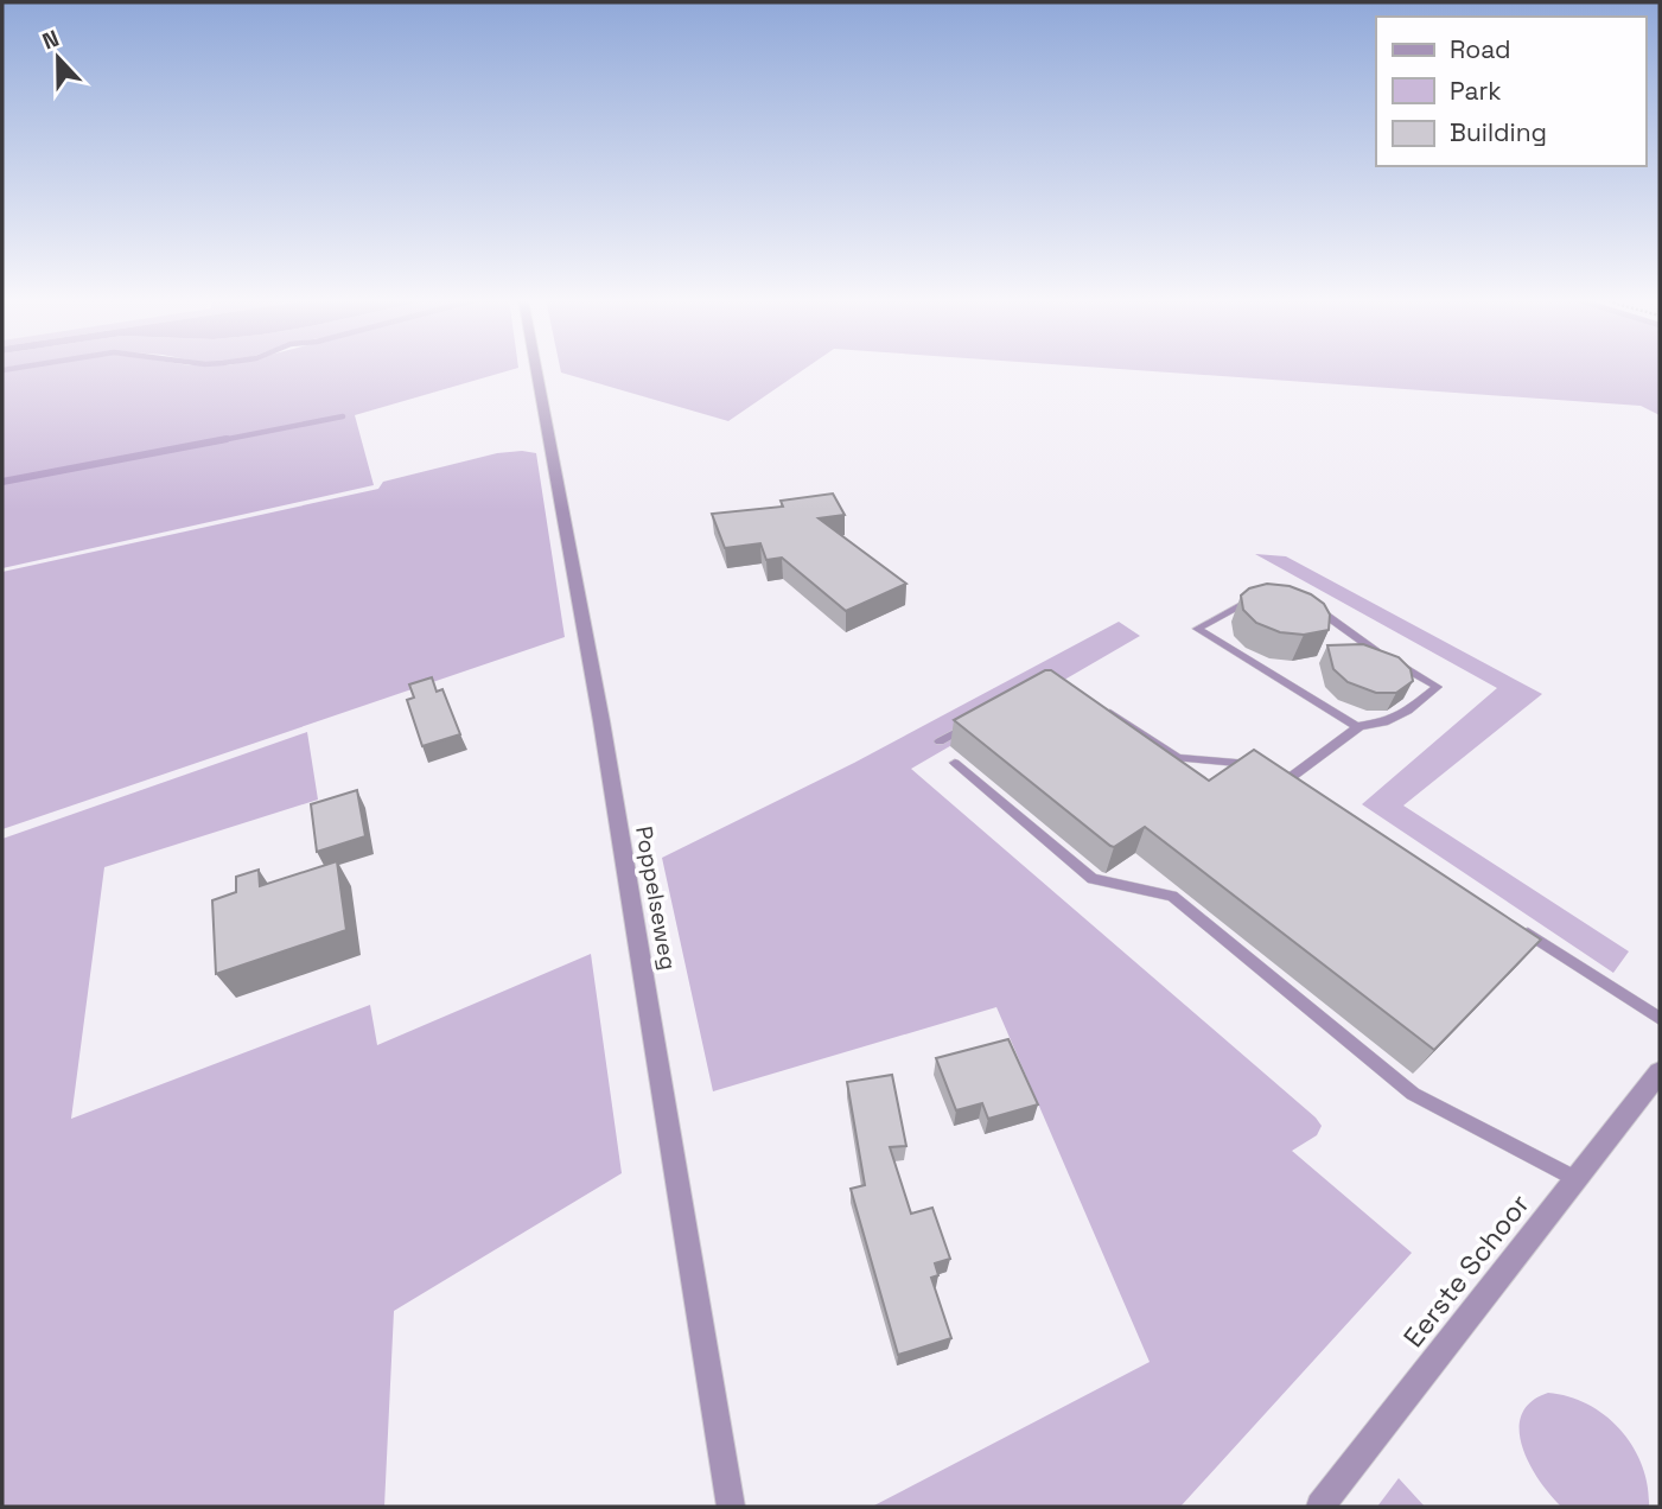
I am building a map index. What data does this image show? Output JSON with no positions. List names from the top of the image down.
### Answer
{
  "streets": {
    "street": ["Poppelseweg", "Eerste Schoor"]
  },
  "legend": ["Road", "Park", "Building"],
  "north": "top"
}
